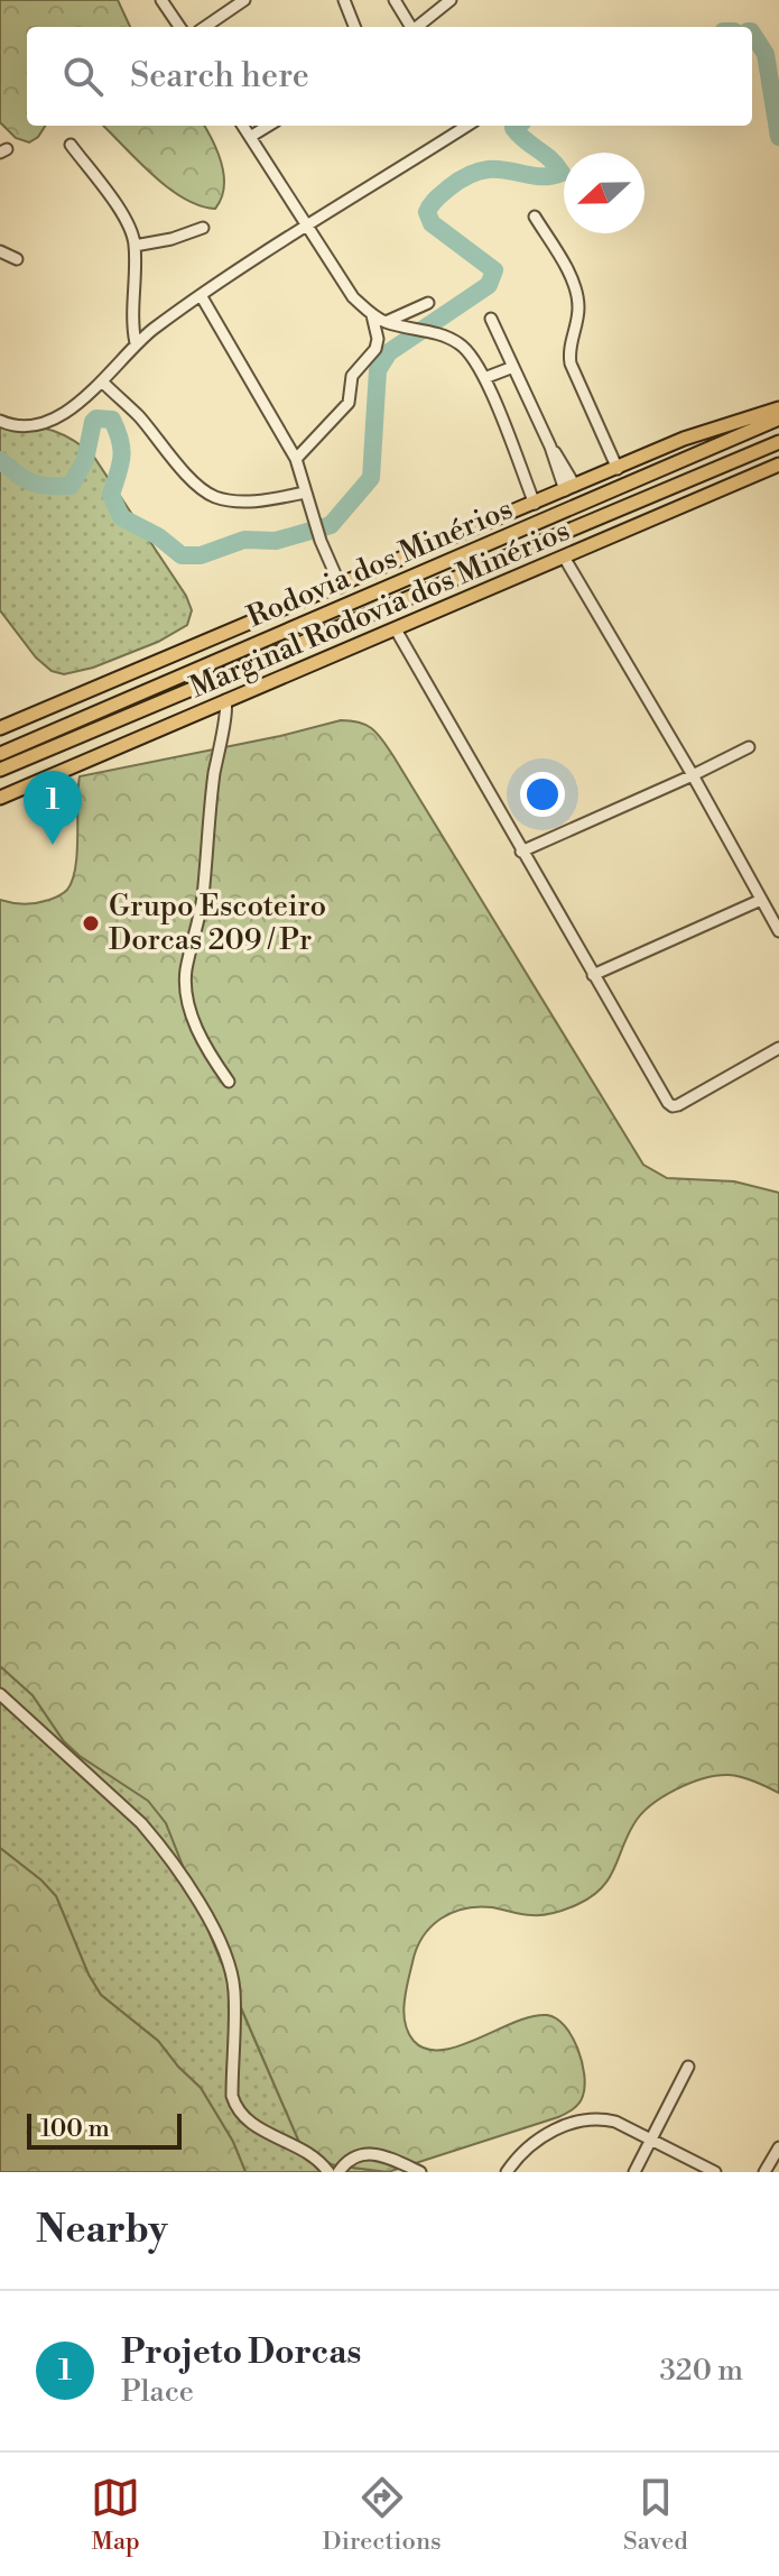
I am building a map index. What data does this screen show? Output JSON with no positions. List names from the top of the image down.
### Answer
{
  "streets": {
    "main road": ["Rodovia dos Minérios", "Marginal Rodovia dos Minérios"]
  },
  "places": ["Grupo Escoteiro Dorcas 209 / Pr"],
  "scale_bar": "100 m",
  "north": "left",
  "page": {
    "search": "Search here",
    "pins": "1",
    "scale": "100 m",
    "heading": "Nearby",
    "list": [
      {
        "mark": "1",
        "name": "Projeto Dorcas",
        "note": "Place",
        "value": "320 m"
      }
    ],
    "nav": ["Map", "Directions", "Saved"]
  }
}
